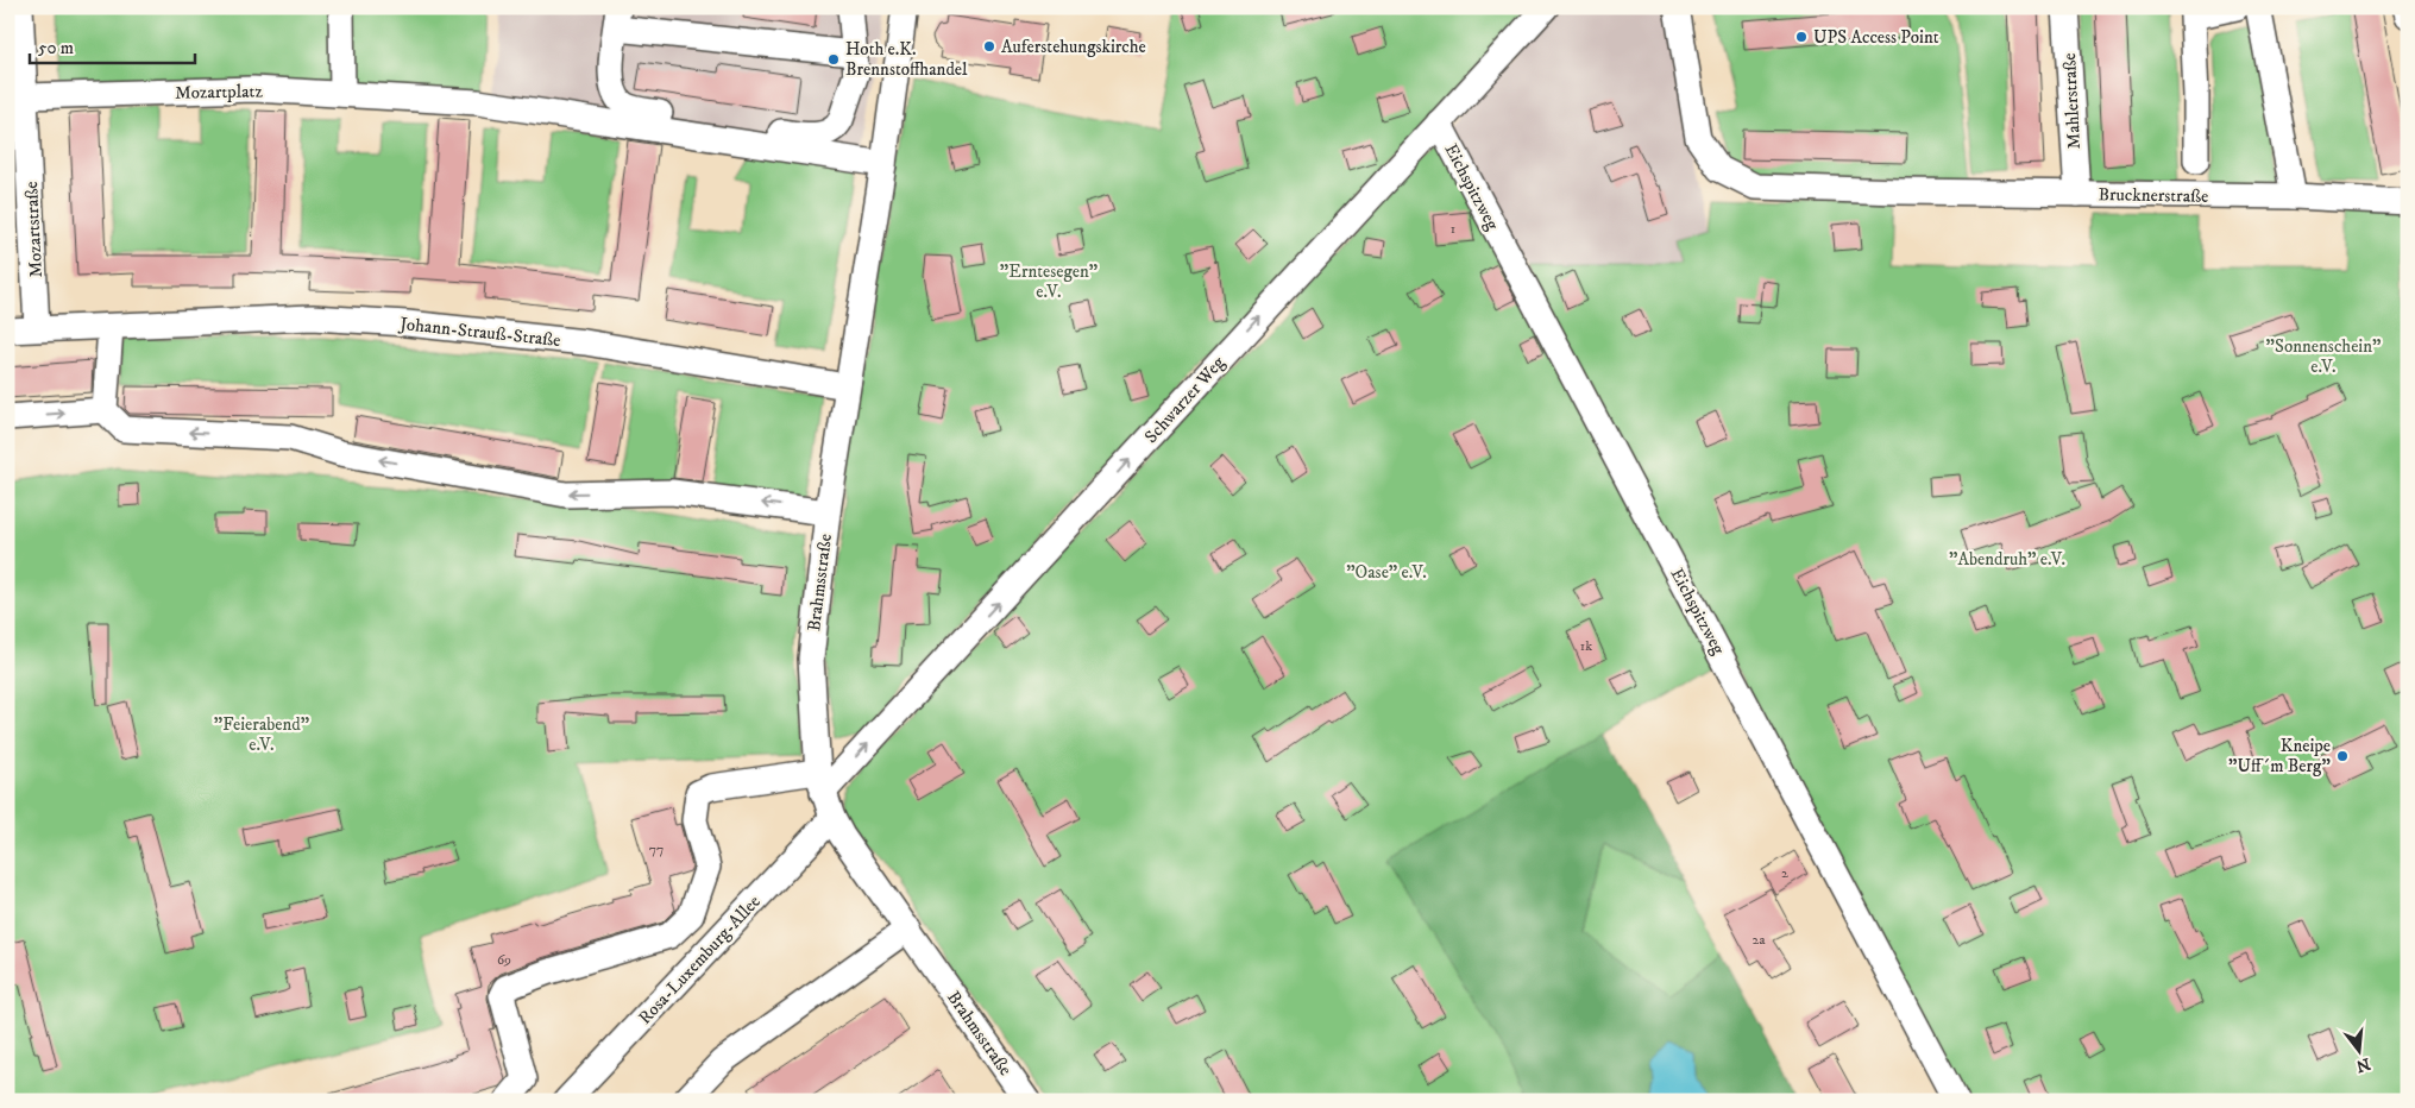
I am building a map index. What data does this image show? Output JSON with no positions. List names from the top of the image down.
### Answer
{
  "streets": {
    "street": [
      "Mozartplatz",
      "Mahlerstraße",
      "Eichspitzweg",
      "Brucknerstraße",
      "Mozartstraße",
      "Johann-Strauß-Straße",
      "Schwarzer Weg",
      "Brahmsstraße",
      "Rosa-Luxemburg-Allee"
    ]
  },
  "crossings": [
    ["Mozartplatz", "Mozartstraße"],
    ["Mozartplatz", "Brahmsstraße"],
    ["Mahlerstraße", "Brucknerstraße"],
    ["Eichspitzweg", "Schwarzer Weg"],
    ["Mozartstraße", "Johann-Strauß-Straße"],
    ["Johann-Strauß-Straße", "Brahmsstraße"],
    ["Schwarzer Weg", "Brahmsstraße"],
    ["Brahmsstraße", "Rosa-Luxemburg-Allee"]
  ],
  "one_way": ["Schwarzer Weg"],
  "parks": [
    "\"Erntesegen\" e.V.",
    "\"Sonnenschein\" e.V.",
    "\"Abendruh\" e.V.",
    "\"Oase\" e.V.",
    "\"Feierabend\" e.V."
  ],
  "places": [
    "UPS Access Point",
    "Auferstehungskirche",
    "Hoth e.K. Brennstoffhandel",
    "Kneipe \"Uff´m Berg\""
  ],
  "house_numbers": [
    "1",
    "1k",
    "77",
    "2",
    "2a",
    "69"
  ],
  "scale_bar": "50 m",
  "north": "bottom"
}
